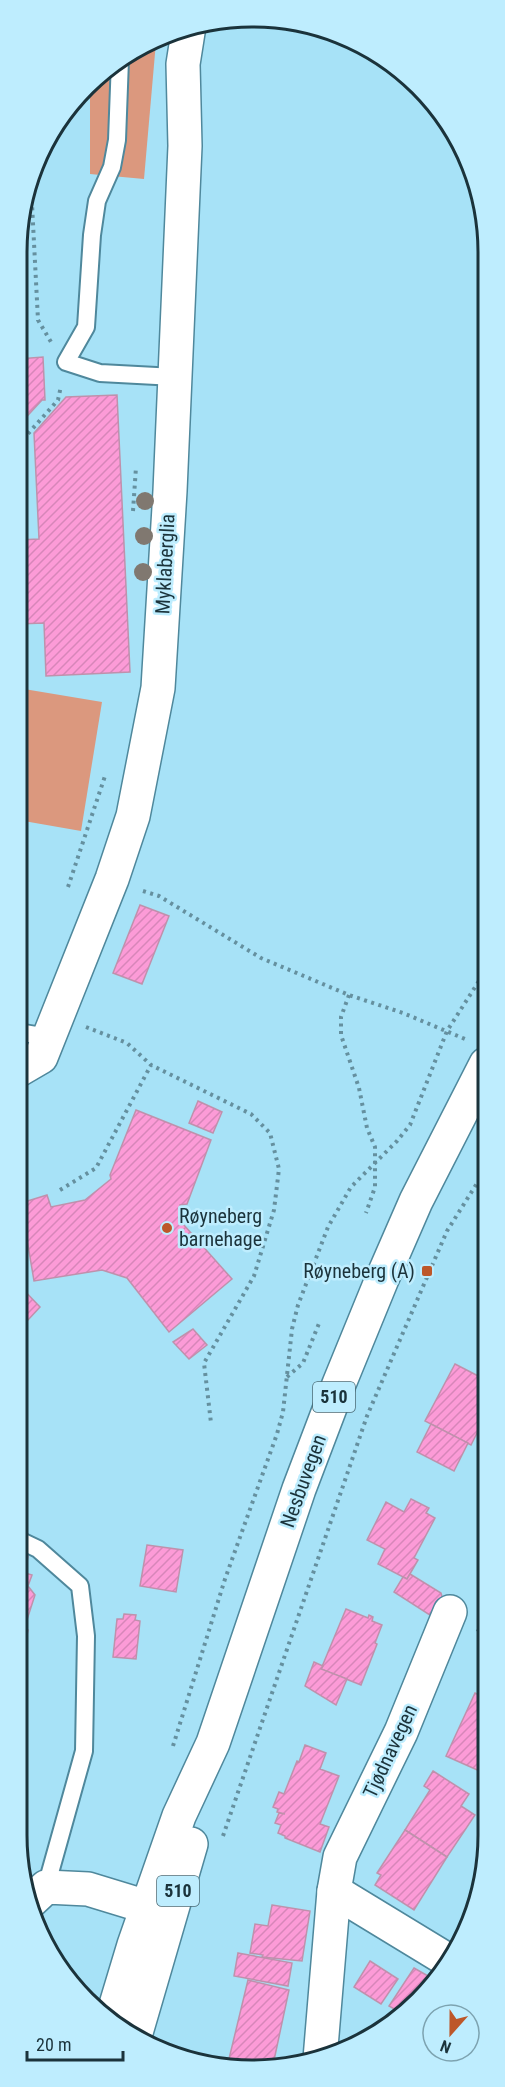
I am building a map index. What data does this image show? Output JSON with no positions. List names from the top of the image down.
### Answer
{
  "streets": {
    "street": [
      "Myklaberglia",
      "510",
      "Nesbuvegen",
      "Tjødnavegen"
    ]
  },
  "places": {
    "other": ["Røyneberg barnehage"],
    "transit": ["Røyneberg (A)"]
  },
  "scale_bar": "20 m",
  "north": "bottom"
}
